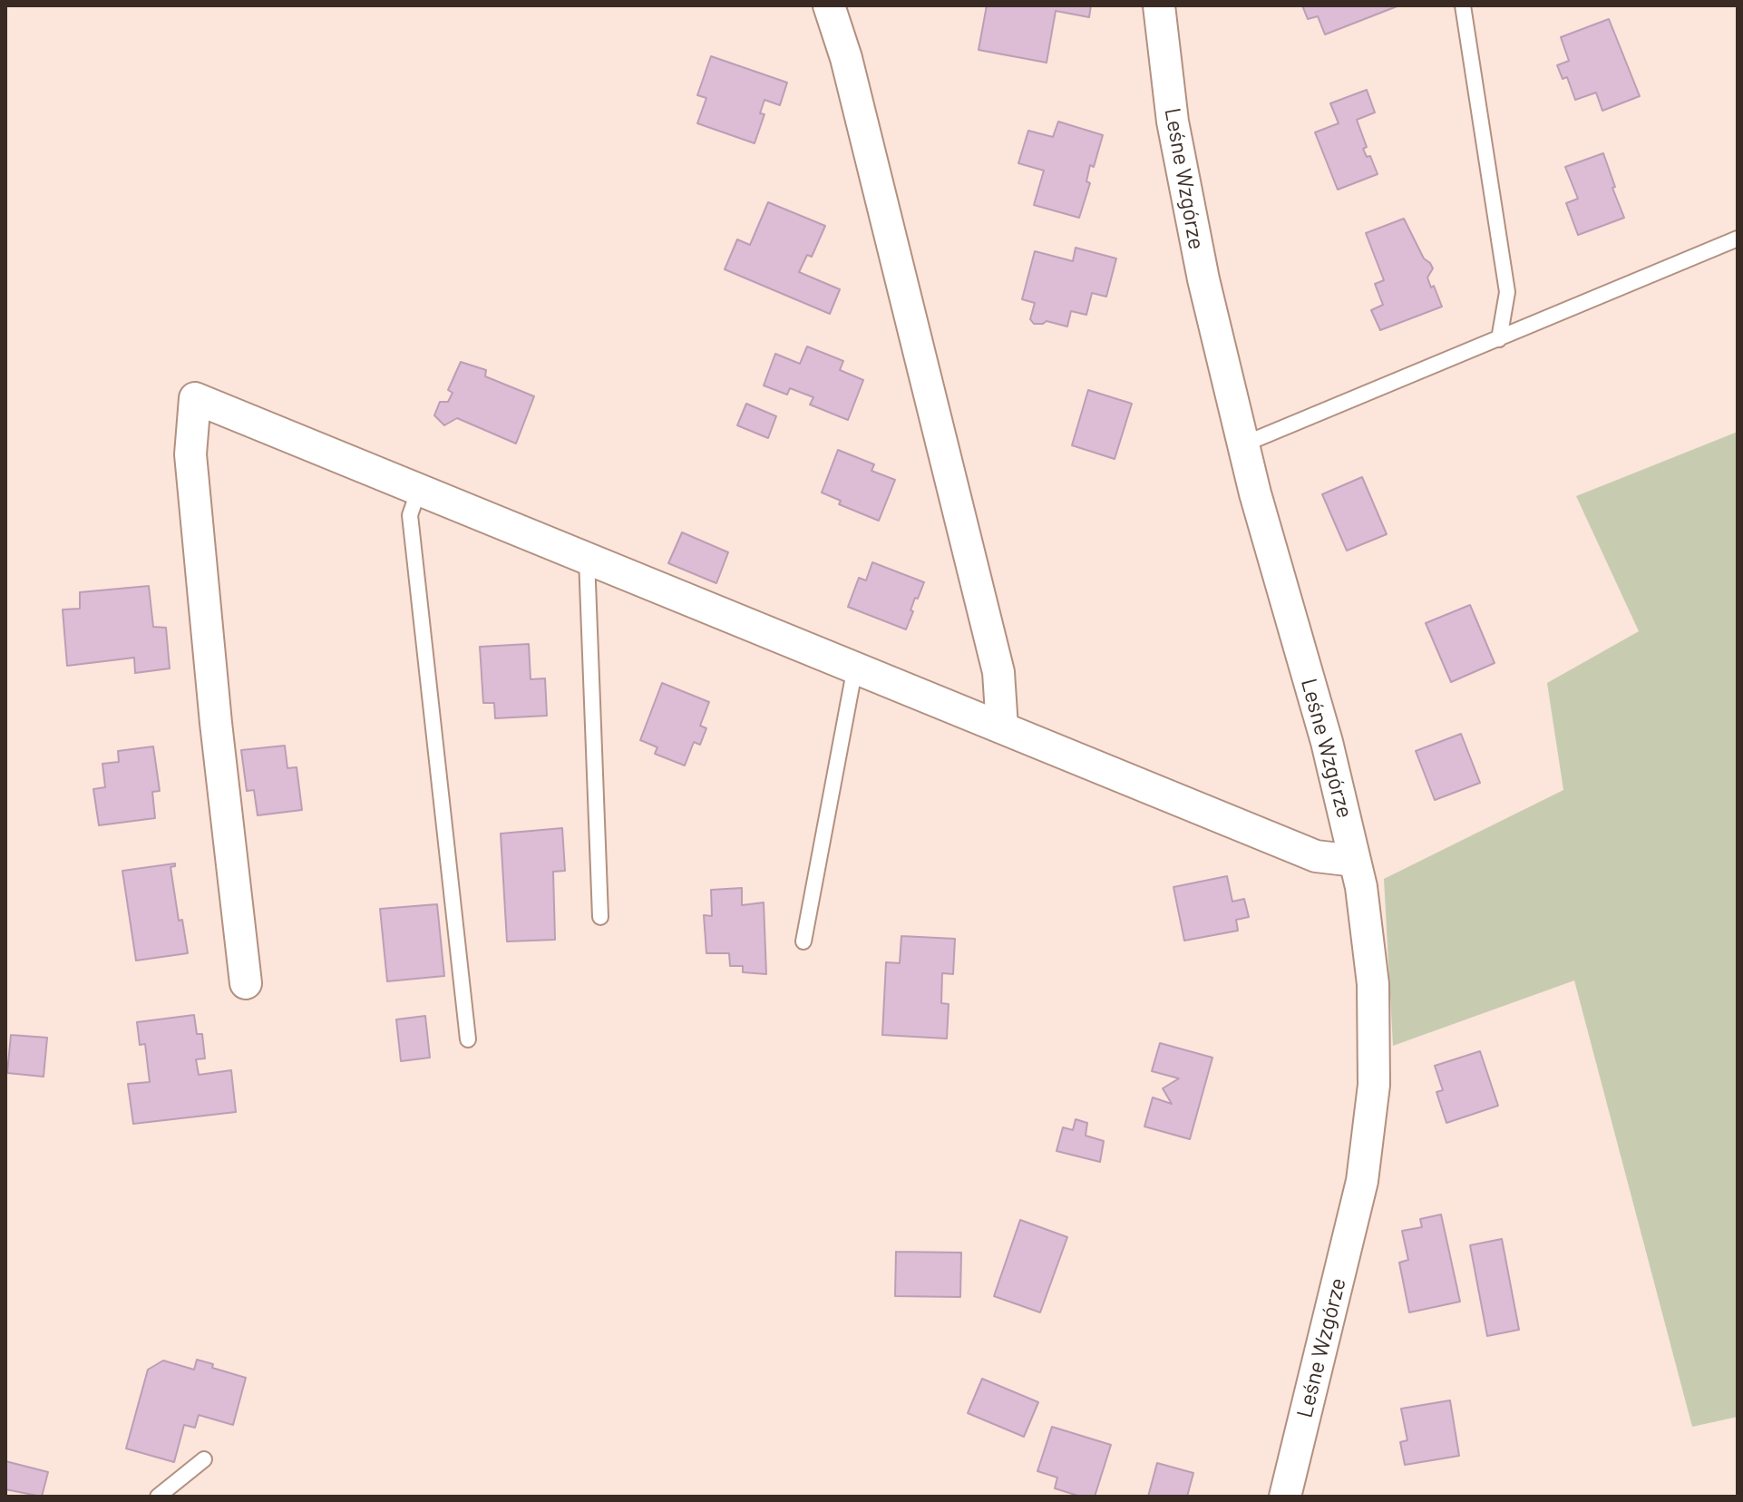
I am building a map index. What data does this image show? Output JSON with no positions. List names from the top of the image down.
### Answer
{
  "streets": {
    "street": ["Leśne Wzgórze"]
  }
}
